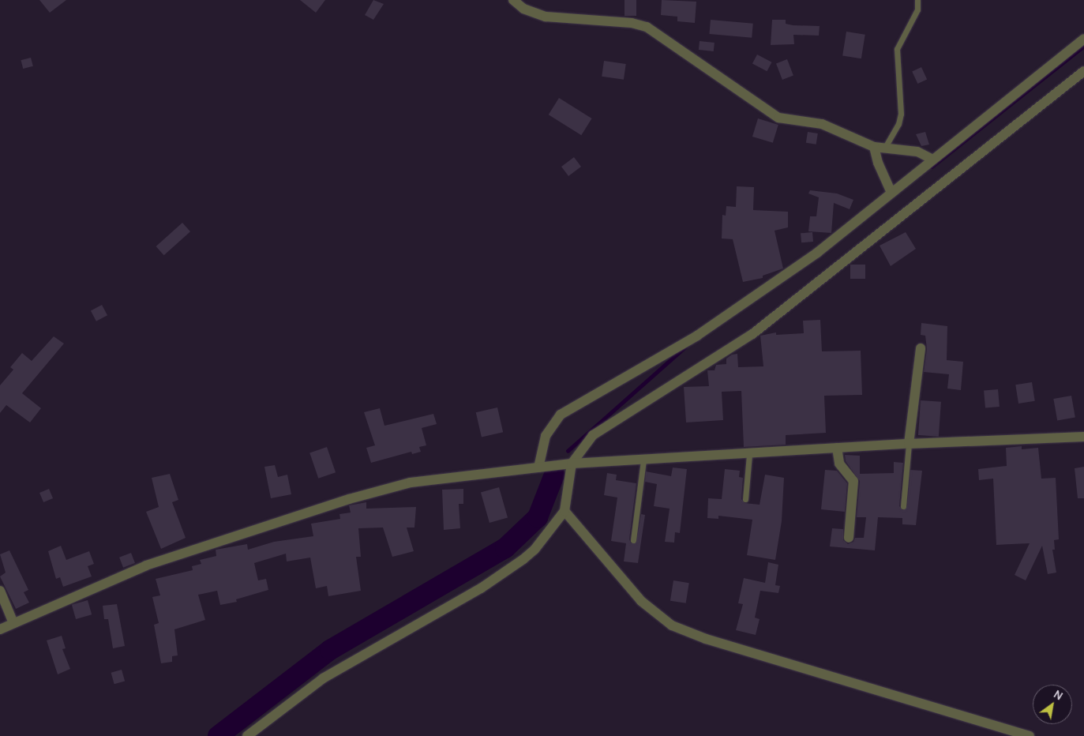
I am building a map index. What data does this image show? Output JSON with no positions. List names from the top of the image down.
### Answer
{
  "north": "top right"
}
